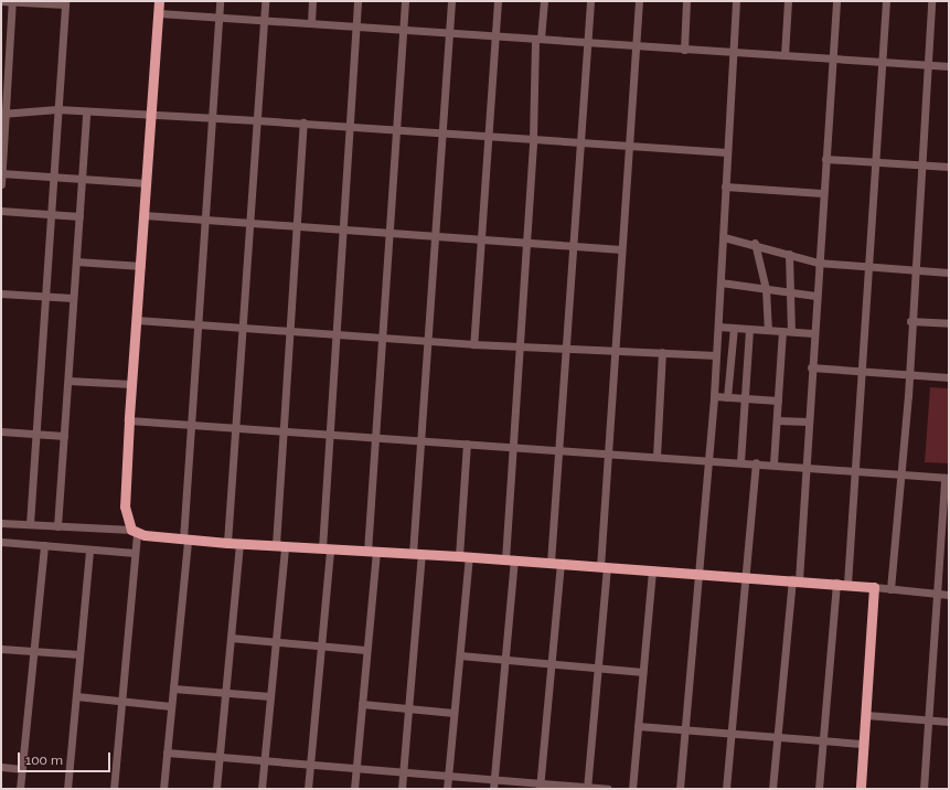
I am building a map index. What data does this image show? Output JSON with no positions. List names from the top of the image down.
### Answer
{
  "scale_bar": "100 m"
}
